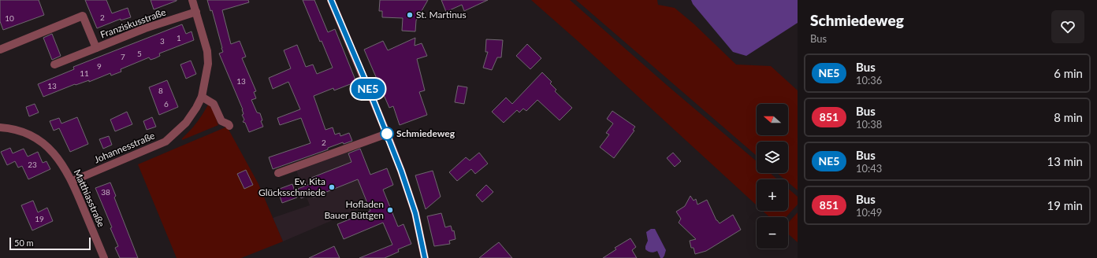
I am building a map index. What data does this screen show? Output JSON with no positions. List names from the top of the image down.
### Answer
{
  "streets": {
    "street": ["Franziskusstraße", "Johannesstraße", "Matthiasstraße"]
  },
  "crossings": [
    ["Franziskusstraße", "Johannesstraße"],
    ["Johannesstraße", "Matthiasstraße"]
  ],
  "places": [
    "St. Martinus",
    "Schmiedeweg",
    "Ev. Kita Glücksschmiede",
    "Hofladen Bauer Büttgen"
  ],
  "lines": ["bus line NE5"],
  "house_numbers": [
    "2",
    "10",
    "1",
    "3",
    "5",
    "7",
    "9",
    "11",
    "13",
    "13",
    "8",
    "6",
    "2",
    "23",
    "38",
    "19"
  ],
  "scale_bar": "50 m",
  "north": "left",
  "page": {
    "on_map": "NE5",
    "heading": ["Schmiedeweg", "Bus"],
    "list": [
      {
        "mark": "NE5",
        "name": "Bus",
        "note": "10:36",
        "value": "6 min"
      },
      {
        "mark": "851",
        "name": "Bus",
        "note": "10:38",
        "value": "8 min"
      },
      {
        "mark": "NE5",
        "name": "Bus",
        "note": "10:43",
        "value": "13 min"
      },
      {
        "mark": "851",
        "name": "Bus",
        "note": "10:49",
        "value": "19 min"
      }
    ],
    "map_buttons": ["+", "−"],
    "scale": "50 m"
  }
}
